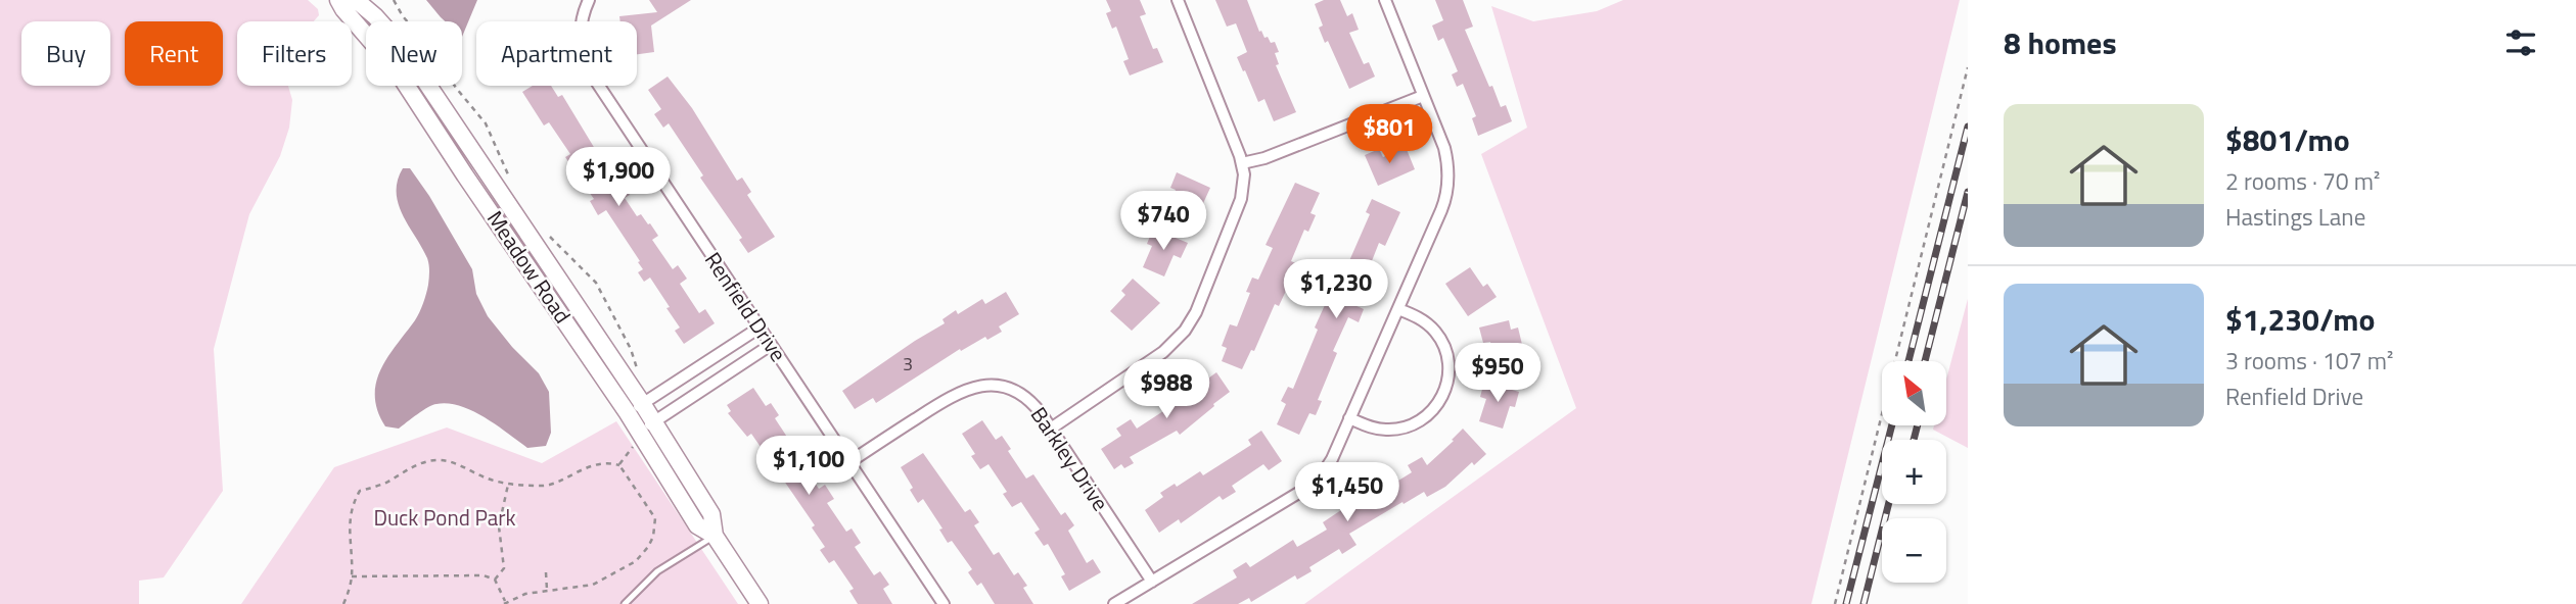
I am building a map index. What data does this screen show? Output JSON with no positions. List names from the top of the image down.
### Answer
{
  "streets": {
    "street": ["Meadow Road", "Renfield Drive", "Barkley Drive"]
  },
  "crossings": [
    ["Renfield Drive", "Barkley Drive"]
  ],
  "parks": ["Duck Pond Park"],
  "house_numbers": ["3"],
  "north": "top left",
  "page": {
    "heading": "8 homes",
    "chip": [
      "Buy",
      "Rent",
      "Filters",
      "New",
      "Apartment"
    ],
    "list": [
      {
        "name": "$801/mo",
        "note": "2 rooms · 70 m² · Hastings Lane"
      },
      {
        "name": "$1,230/mo",
        "note": "3 rooms · 107 m² · Renfield Drive"
      }
    ],
    "price": [
      "$801",
      "$1,900",
      "$740",
      "$1,230",
      "$950",
      "$988",
      "$1,100",
      "$1,450"
    ],
    "map_buttons": ["+", "−"]
  }
}
